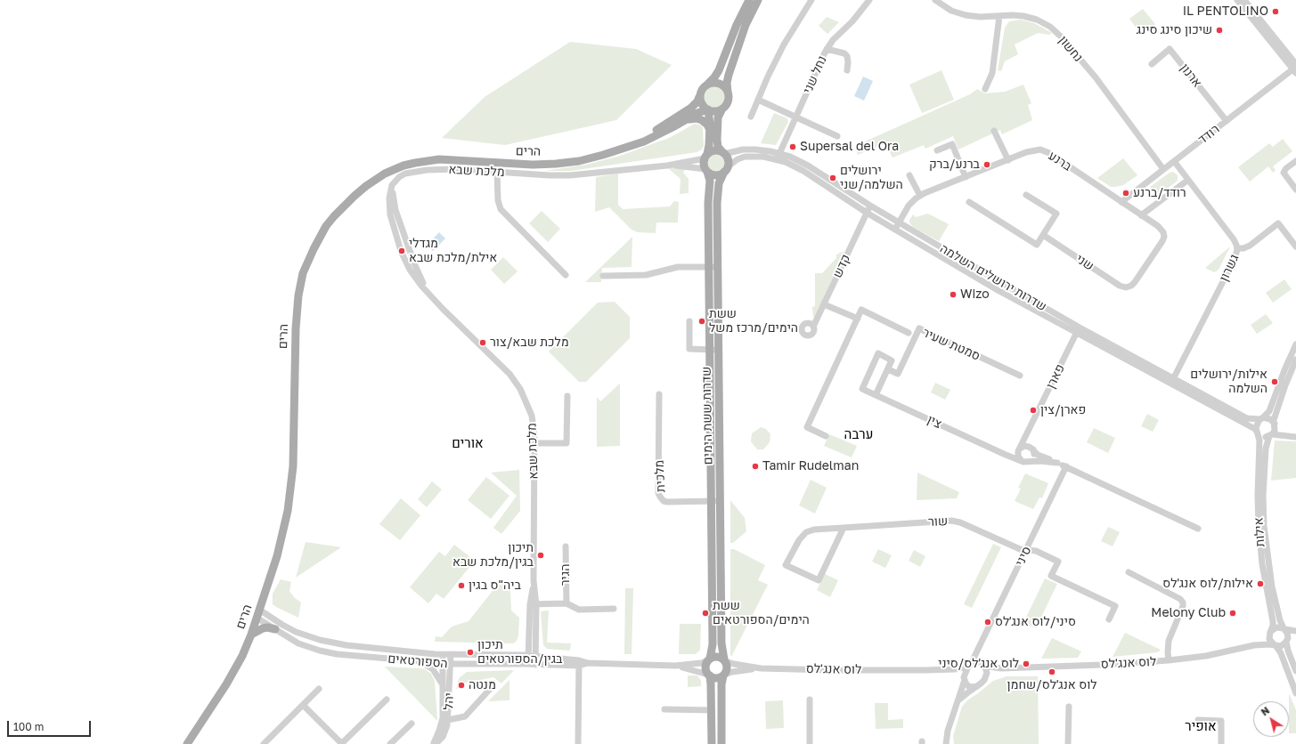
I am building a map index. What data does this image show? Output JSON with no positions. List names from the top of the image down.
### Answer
{
  "streets": {
    "main road": ["הרים", "שדרות ששת הימים"],
    "street": [
      "נחשון",
      "נחל שני",
      "ארנון",
      "רודד",
      "ברנע",
      "מלכת שבא",
      "שני",
      "קדש",
      "גשרון",
      "שדרות ירושלים השלמה",
      "סמטת שעיר",
      "פארן",
      "צין",
      "מלכית",
      "שור",
      "אילות",
      "סיני",
      "הגיר",
      "הספורטאים",
      "לוס אנג'לס",
      "יהל"
    ]
  },
  "crossings": [
    ["נחשון", "רודד"],
    ["נחל שני", "שדרות ירושלים השלמה"],
    ["ארנון", "רודד"],
    ["רודד", "ברנע"],
    ["רודד", "גשרון"],
    ["הרים", "הספורטאים"],
    ["ברנע", "שני"],
    ["ברנע", "שדרות ירושלים השלמה"],
    ["מלכת שבא", "שדרות ירושלים השלמה"],
    ["מלכת שבא", "שדרות ששת הימים"],
    ["מלכת שבא", "הספורטאים"],
    ["קדש", "שדרות ירושלים השלמה"],
    ["גשרון", "שדרות ירושלים השלמה"],
    ["שדרות ירושלים השלמה", "פארן"],
    ["שדרות ירושלים השלמה", "שדרות ששת הימים"],
    ["שדרות ירושלים השלמה", "אילות"],
    ["סמטת שעיר", "צין"],
    ["פארן", "צין"],
    ["שדרות ששת הימים", "מלכית"],
    ["שדרות ששת הימים", "הספורטאים"],
    ["שדרות ששת הימים", "לוס אנג'לס"],
    ["שור", "סיני"],
    ["אילות", "לוס אנג'לס"],
    ["סיני", "לוס אנג'לס"],
    ["הספורטאים", "לוס אנג'לס"],
    ["הספורטאים", "יהל"]
  ],
  "districts": ["ערבה", "אורים", "אופיר"],
  "places": [
    "IL PENTOLINO",
    "שיכון סינג סינג",
    "Supersal del Ora",
    "ברנע/ברק",
    "ירושלים השלמה/שני",
    "רודד/ברנע",
    "מגדלי אילת/מלכת שבא",
    "Wizo",
    "ששת הימים/מרכז משל",
    "מלכת שבא/צור",
    "אילות/ירושלים השלמה",
    "פארן/צין",
    "Tamir Rudelman",
    "תיכון בגין/מלכת שבא",
    "אילות/לוס אנג׳לס",
    "ביה\"ס בגין",
    "ששת הימים/הספורטאים",
    "Melony Club",
    "סיני/לוס אנג׳לס",
    "תיכון בגין/הספורטאים",
    "לוס אנג׳לס/סיני",
    "לוס אנג׳לס/שחמן",
    "מנטה"
  ],
  "scale_bar": "100 m",
  "north": "top left"
}
